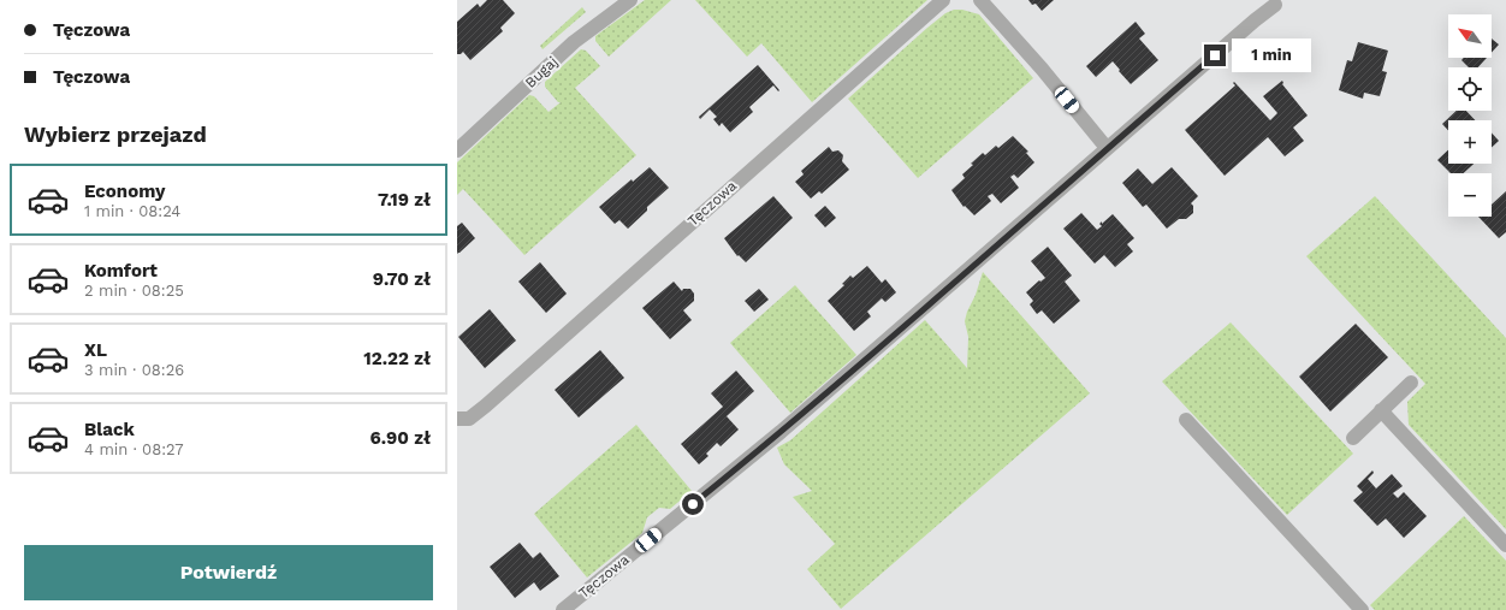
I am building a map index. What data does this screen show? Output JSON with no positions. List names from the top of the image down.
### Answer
{
  "streets": {
    "street": ["Bugaj", "Tęczowa"]
  },
  "north": "top left",
  "page": {
    "banner": ["Tęczowa", "Tęczowa"],
    "map_buttons": ["+", "−"],
    "bubble": "1 min",
    "heading": "Wybierz przejazd",
    "list": [
      {
        "name": "Economy",
        "note": "1 min · 08:24",
        "value": "7.19 zł"
      },
      {
        "name": "Komfort",
        "note": "2 min · 08:25",
        "value": "9.70 zł"
      },
      {
        "name": "XL",
        "note": "3 min · 08:26",
        "value": "12.22 zł"
      },
      {
        "name": "Black",
        "note": "4 min · 08:27",
        "value": "6.90 zł"
      }
    ],
    "buttons": "Potwierdź"
  }
}
